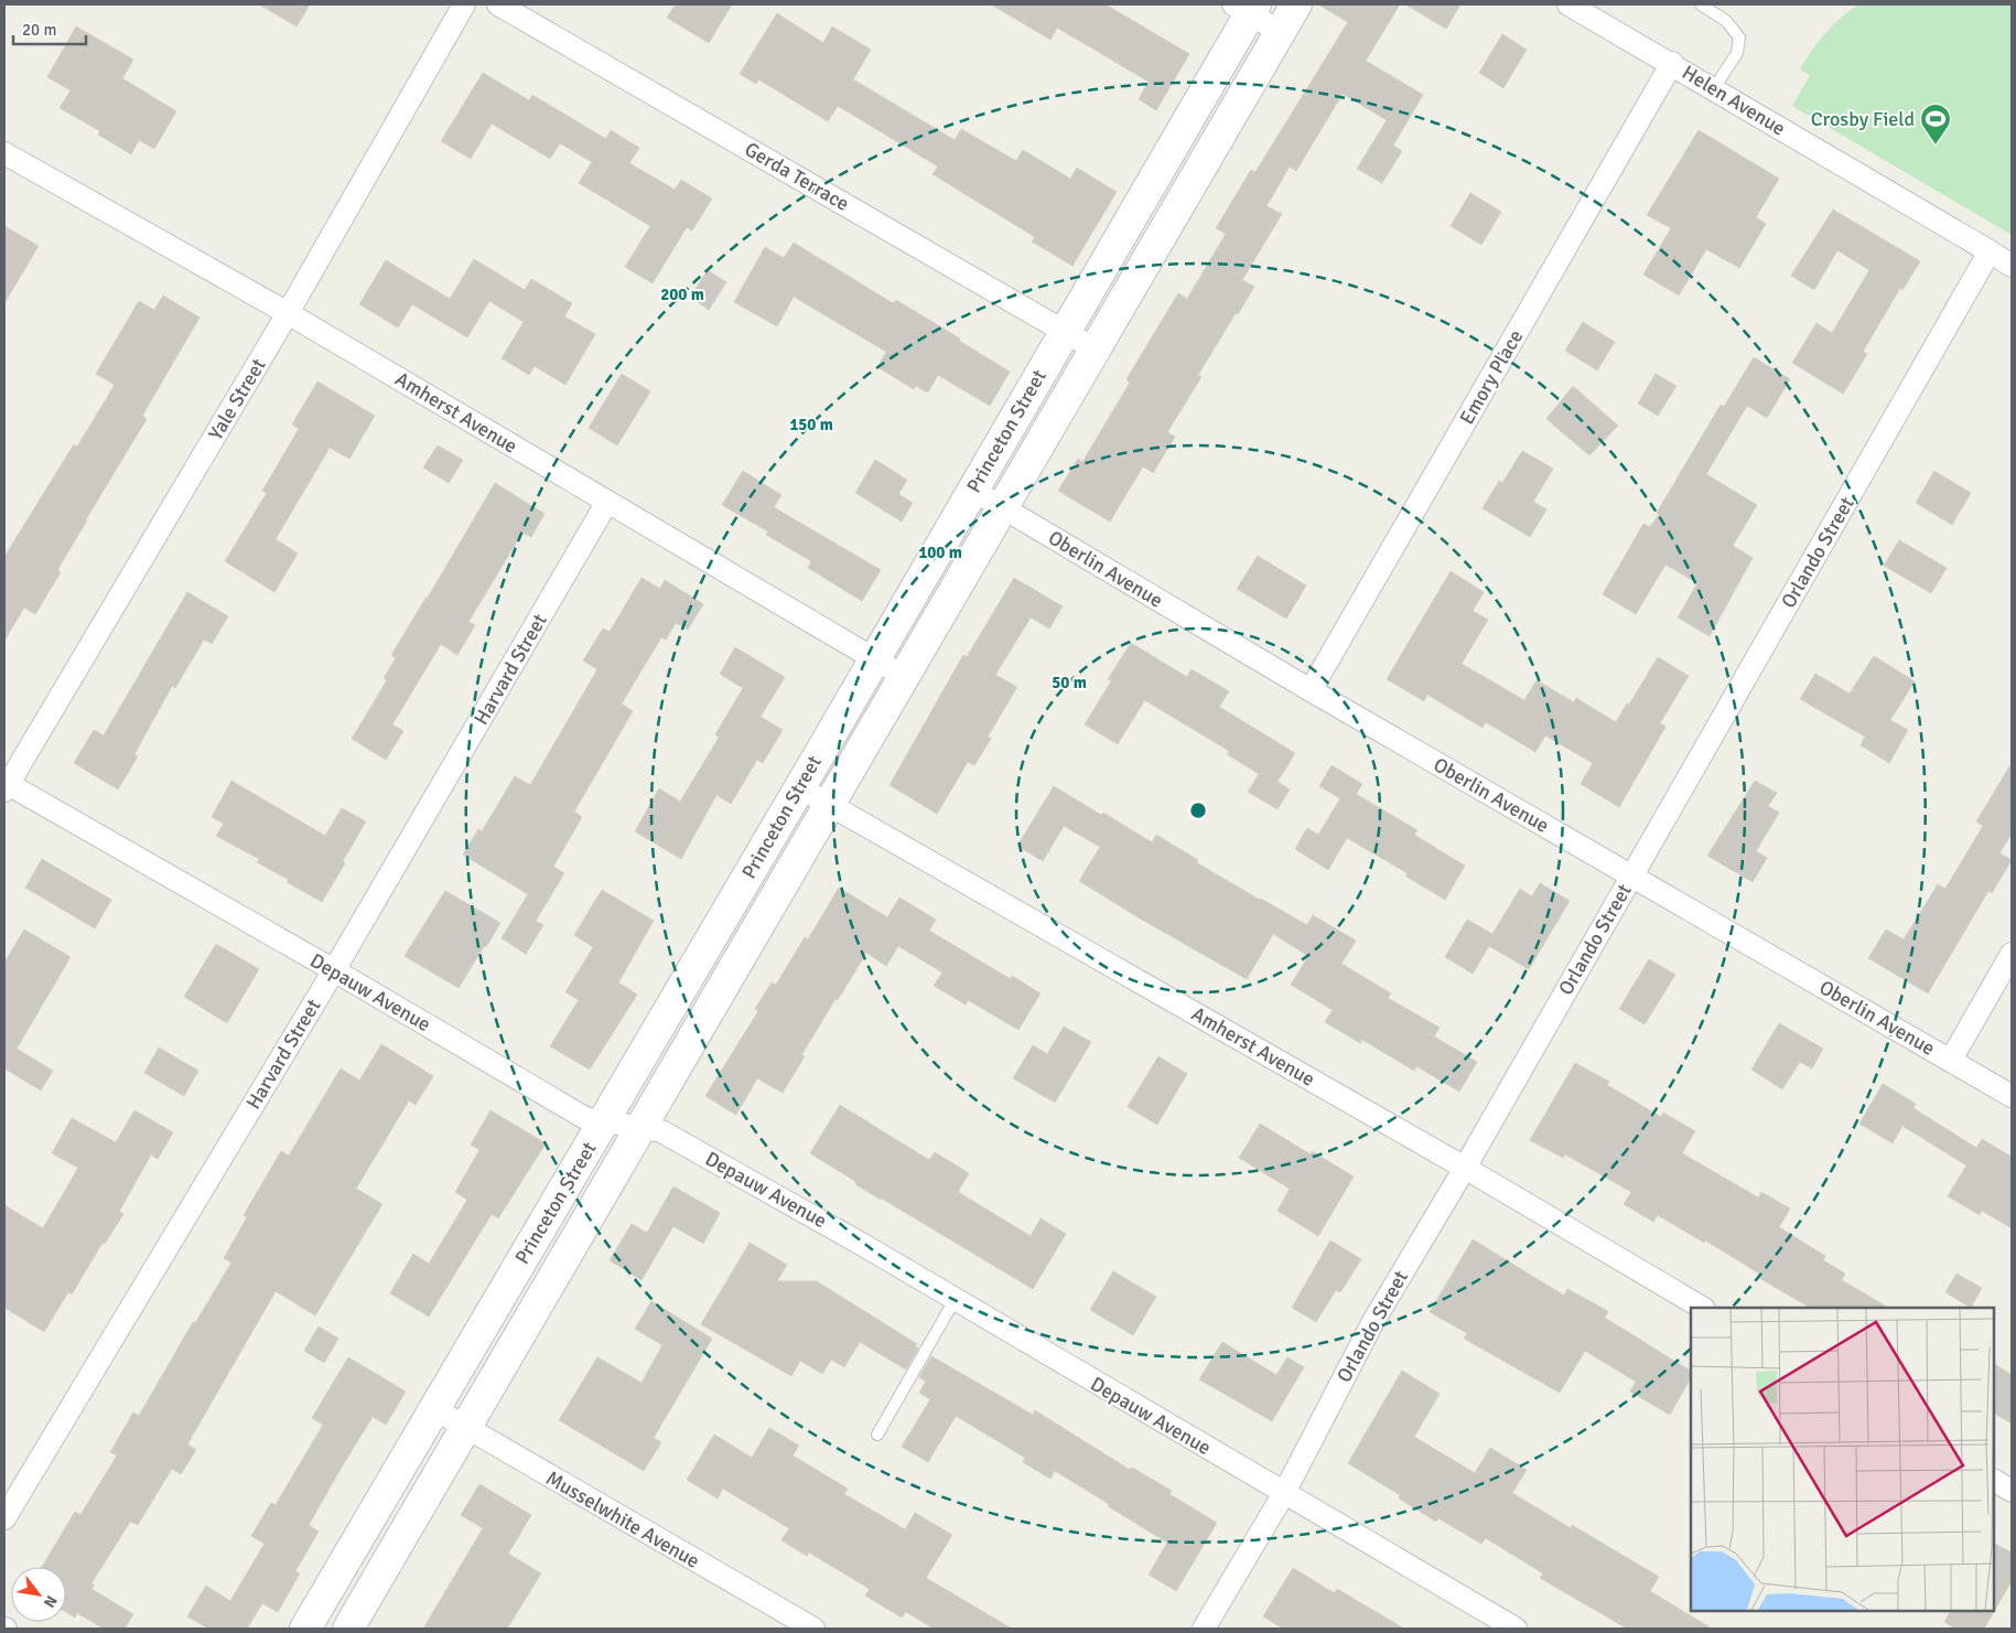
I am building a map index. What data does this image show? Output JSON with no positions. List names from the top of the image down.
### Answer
{
  "streets": {
    "main road": ["Princeton Street"],
    "street": [
      "Helen Avenue",
      "Gerda Terrace",
      "Emory Place",
      "Yale Street",
      "Amherst Avenue",
      "Orlando Street",
      "Oberlin Avenue",
      "Harvard Street",
      "Depauw Avenue",
      "Musselwhite Avenue"
    ]
  },
  "crossings": [
    ["Helen Avenue", "Emory Place"],
    ["Helen Avenue", "Orlando Street"],
    ["Gerda Terrace", "Princeton Street"],
    ["Emory Place", "Oberlin Avenue"],
    ["Yale Street", "Amherst Avenue"],
    ["Yale Street", "Depauw Avenue"],
    ["Amherst Avenue", "Princeton Street"],
    ["Amherst Avenue", "Orlando Street"],
    ["Amherst Avenue", "Harvard Street"],
    ["Princeton Street", "Oberlin Avenue"],
    ["Princeton Street", "Depauw Avenue"],
    ["Princeton Street", "Musselwhite Avenue"],
    ["Orlando Street", "Oberlin Avenue"],
    ["Orlando Street", "Depauw Avenue"],
    ["Harvard Street", "Depauw Avenue"]
  ],
  "places": {
    "sports": ["Crosby Field"]
  },
  "scale_bar": "20 m",
  "north": "bottom right",
  "rings": [
    "200 m",
    "150 m",
    "100 m",
    "50 m"
  ]
}
